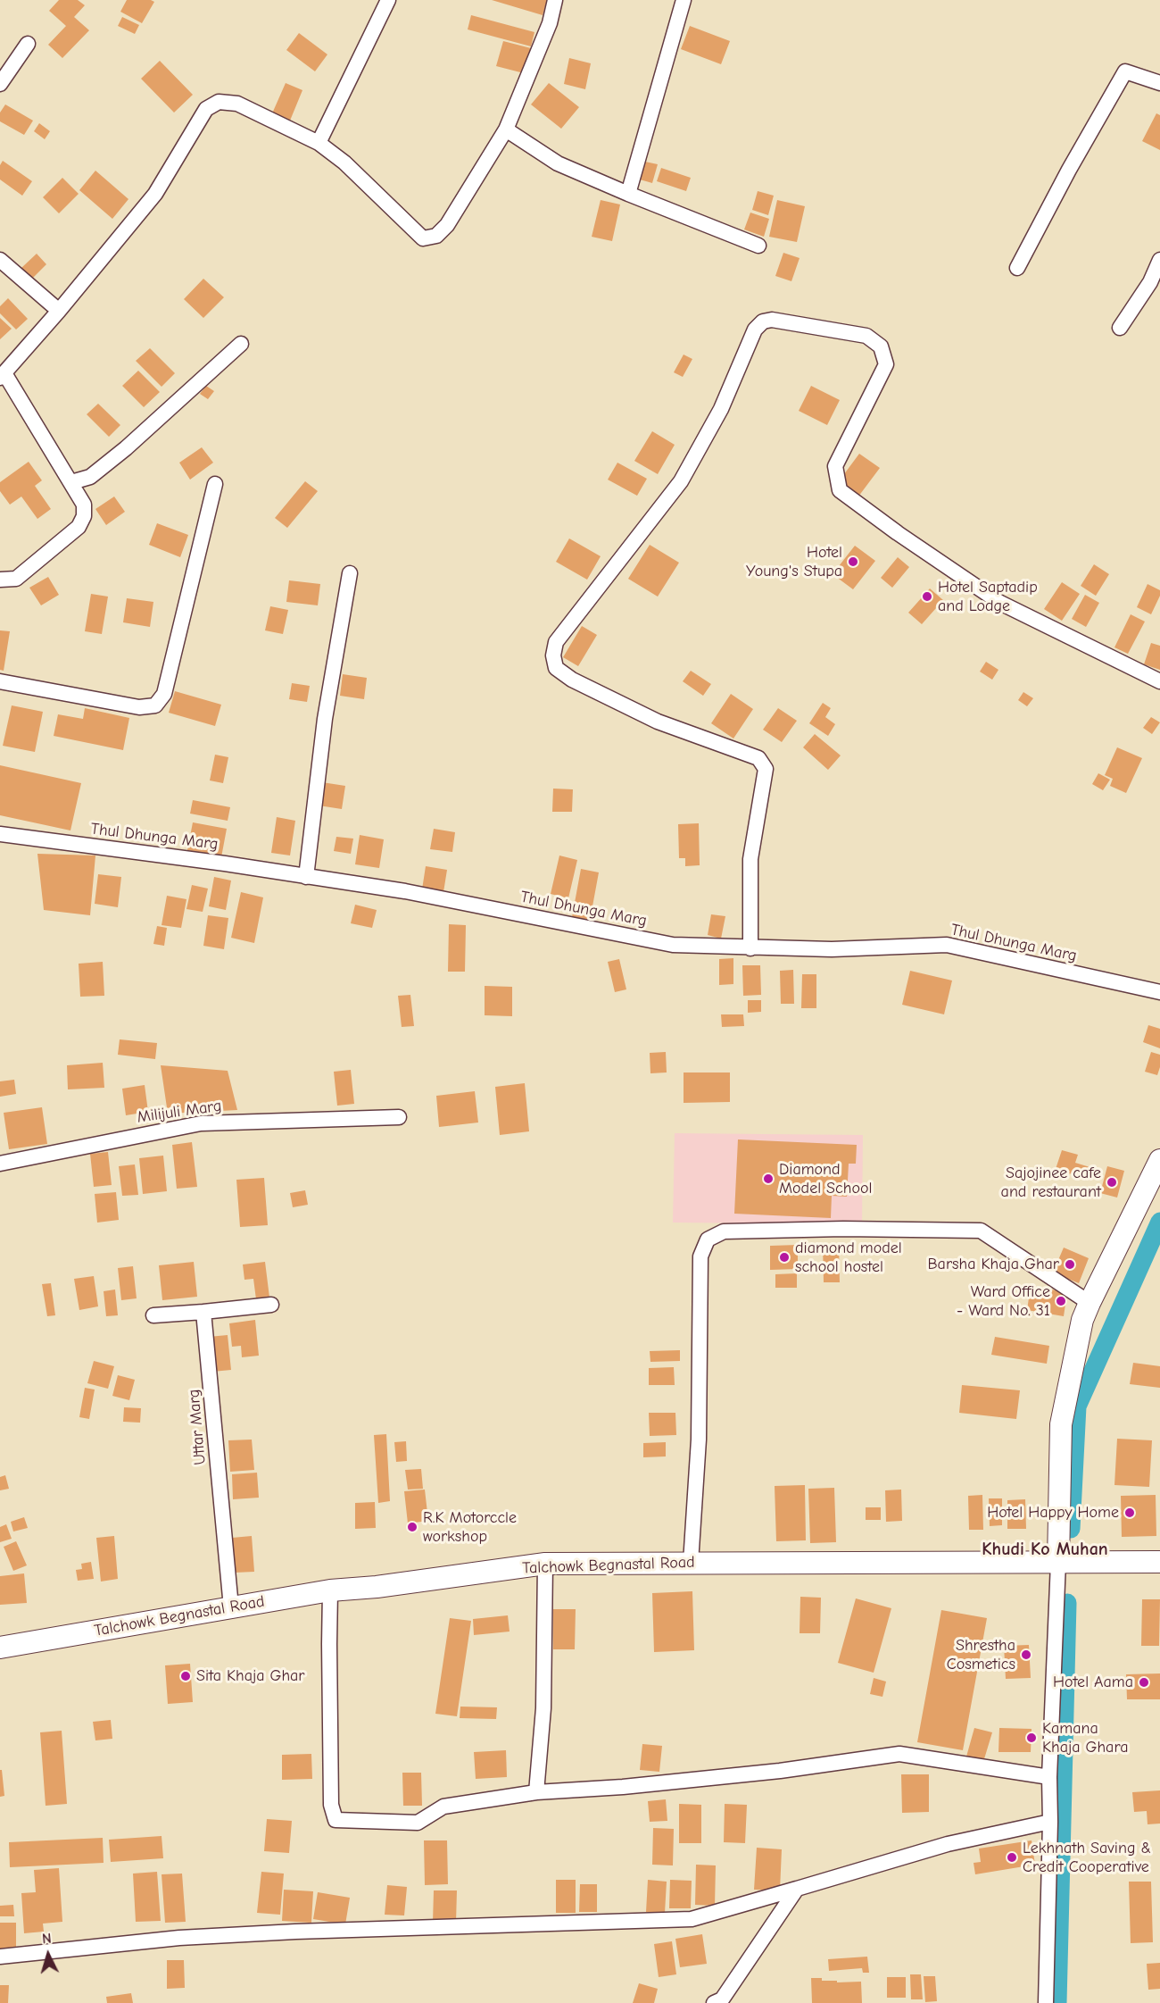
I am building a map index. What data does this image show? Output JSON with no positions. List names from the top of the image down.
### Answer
{
  "streets": {
    "main road": ["Talchowk Begnastal Road"],
    "street": ["Thul Dhunga Marg", "Milijuli Marg", "Uttar Marg"]
  },
  "crossings": [
    ["Uttar Marg", "Talchowk Begnastal Road"]
  ],
  "districts": ["Khudi Ko Muhan"],
  "places": [
    "Hotel Young's Stupa",
    "Hotel Saptadip and Lodge",
    "Diamond Model School",
    "Sajojinee cafe and restaurant",
    "diamond model school hostel",
    "Barsha Khaja Ghar",
    "Ward Office - Ward No. 31",
    "Hotel Happy Home",
    "R.K Motorccle workshop",
    "Shrestha Cosmetics",
    "Sita Khaja Ghar",
    "Hotel Aama",
    "Kamana Khaja Ghara",
    "Lekhnath Saving & Credit Cooperative"
  ],
  "north": "top"
}
